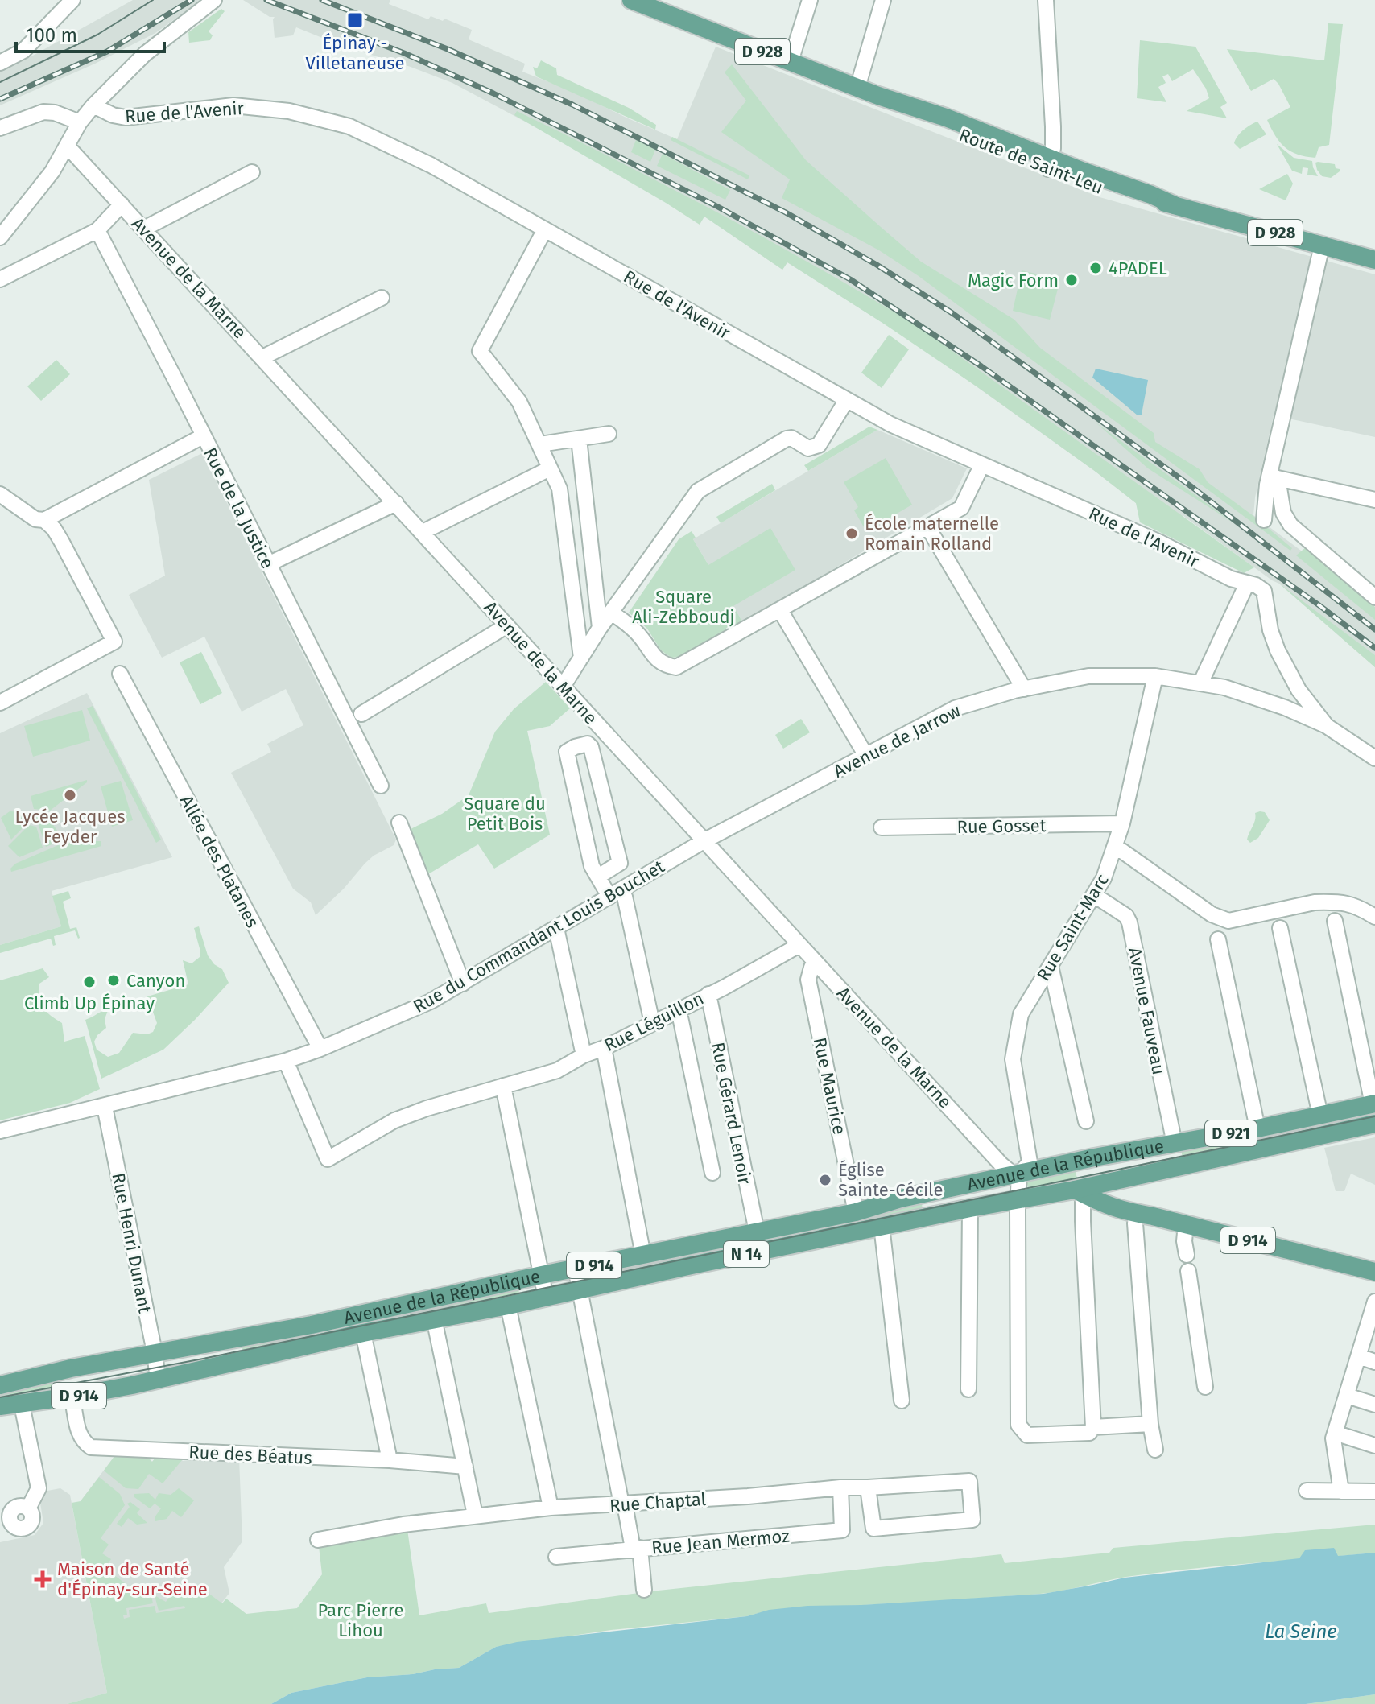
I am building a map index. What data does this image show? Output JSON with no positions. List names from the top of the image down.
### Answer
{
  "streets": {
    "main road": [
      "D 928",
      "Route de Saint-Leu",
      "D 921",
      "Avenue de la République",
      "D 914",
      "N 14"
    ],
    "street": [
      "Rue de l'Avenir",
      "Avenue de la Marne",
      "Rue de la Justice",
      "Avenue de Jarrow",
      "Rue Gosset",
      "Allée des Platanes",
      "Rue Saint-Marc",
      "Rue du Commandant Louis Bouchet",
      "Avenue Fauveau",
      "Rue Léguillon",
      "Rue Maurice",
      "Rue Gérard Lenoir",
      "Rue Henri Dunant",
      "Rue des Béatus",
      "Rue Chaptal",
      "Rue Jean Mermoz"
    ]
  },
  "crossings": [
    ["Avenue de la Marne", "Avenue de Jarrow"],
    ["Avenue de la Marne", "Rue Saint-Marc"],
    ["Avenue de la Marne", "Rue du Commandant Louis Bouchet"],
    ["Avenue de la Marne", "Rue Léguillon"],
    ["Avenue de la Marne", "Rue Maurice"],
    ["Avenue de la Marne", "Avenue de la République"],
    ["Avenue de Jarrow", "Rue Saint-Marc"],
    ["Avenue de Jarrow", "Rue du Commandant Louis Bouchet"],
    ["Rue Gosset", "Rue Saint-Marc"],
    ["Allée des Platanes", "Rue du Commandant Louis Bouchet"],
    ["Rue Saint-Marc", "Avenue Fauveau"],
    ["Rue Saint-Marc", "Avenue de la République"],
    ["Rue du Commandant Louis Bouchet", "Rue Léguillon"],
    ["Rue du Commandant Louis Bouchet", "Rue Henri Dunant"],
    ["Avenue Fauveau", "Avenue de la République"],
    ["Rue Léguillon", "Rue Gérard Lenoir"],
    ["Rue Maurice", "Avenue de la République"],
    ["Rue Gérard Lenoir", "Avenue de la République"],
    ["Avenue de la République", "D 914"],
    ["Avenue de la République", "Rue Henri Dunant"],
    ["Avenue de la République", "Rue des Béatus"],
    ["Rue Chaptal", "Rue Jean Mermoz"]
  ],
  "water": ["La Seine"],
  "parks": ["Square Ali-Zebboudj", "Square du Petit Bois", "Parc Pierre Lihou"],
  "places": {
    "transit": ["Épinay - Villetaneuse"],
    "other": [
      "4PADEL",
      "Magic Form",
      "École maternelle Romain Rolland",
      "Lycée Jacques Feyder",
      "Canyon",
      "Climb Up Épinay",
      "Église Sainte-Cécile"
    ],
    "health": ["Maison de Santé d'Épinay-sur-Seine"]
  },
  "scale_bar": "100 m"
}
